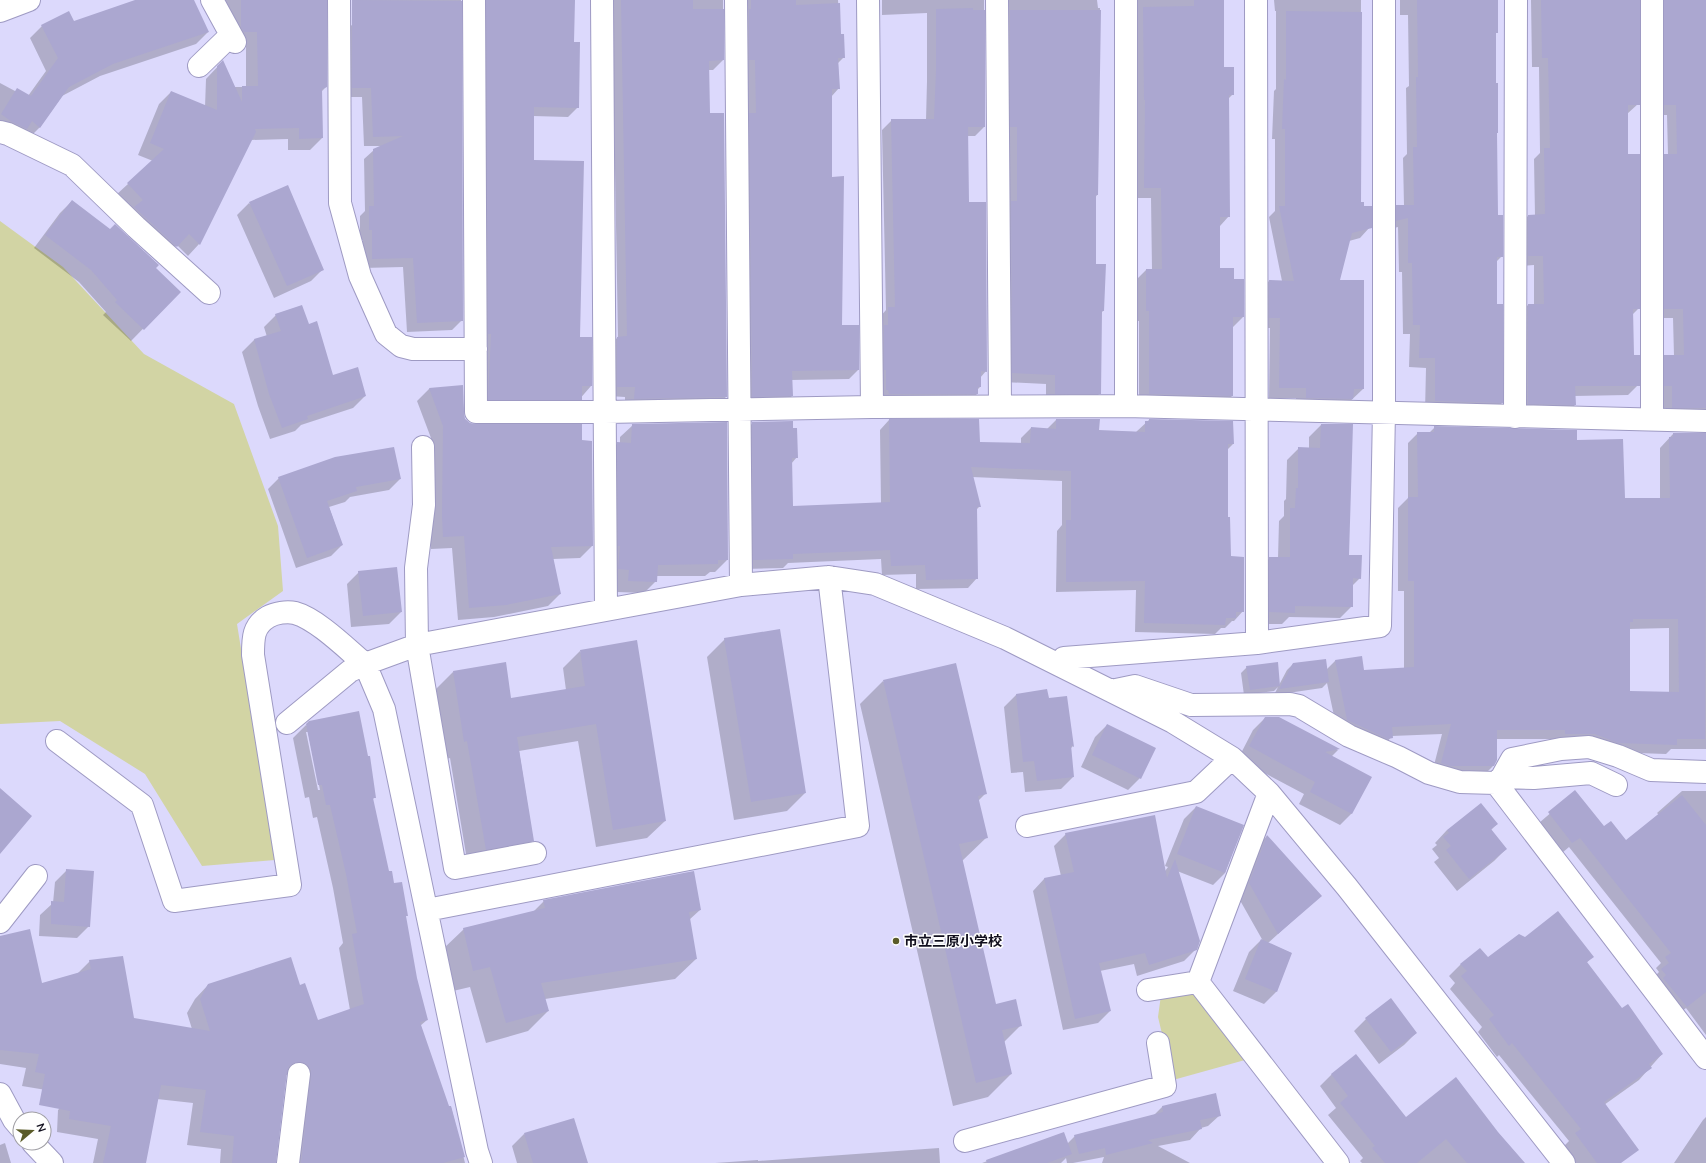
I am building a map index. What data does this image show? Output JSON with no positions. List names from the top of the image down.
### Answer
{
  "places": ["市立三原小学校"],
  "north": "right"
}
